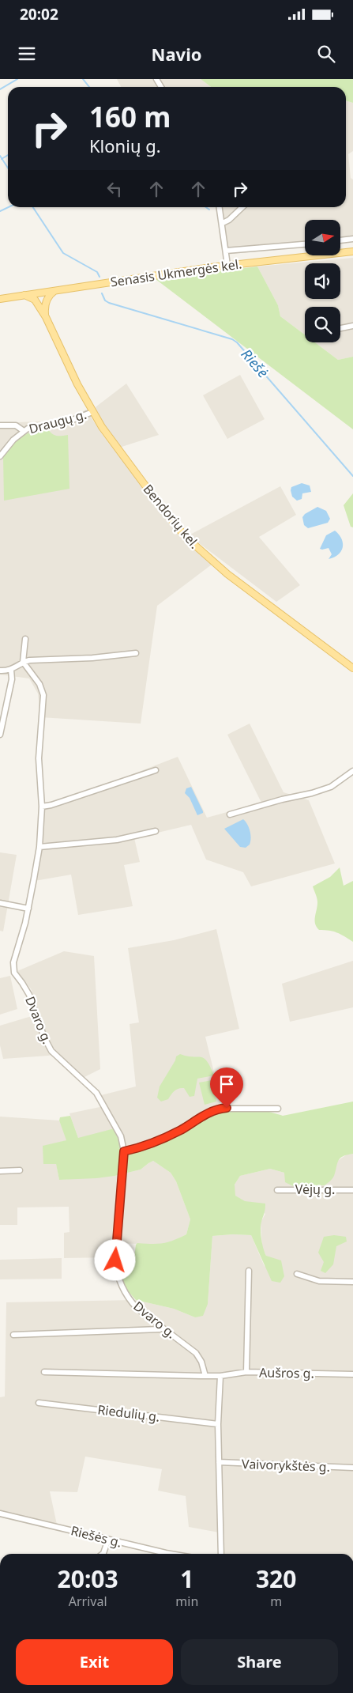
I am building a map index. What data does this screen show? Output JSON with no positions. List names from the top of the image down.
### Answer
{
  "streets": {
    "main road": ["Senasis Ukmergės kel.", "Bendorių kel."],
    "street": [
      "Draugų g.",
      "Dvaro g.",
      "Vėjų g.",
      "Aušros g.",
      "Riedulių g.",
      "Vaivorykštės g.",
      "Riešės g."
    ]
  },
  "crossings": [
    ["Draugų g.", "Bendorių kel."],
    ["Dvaro g.", "Aušros g."]
  ],
  "water": ["Riešė"],
  "north": "right",
  "page": {
    "status": "20:02",
    "header": "Navio",
    "turn": ["160 m", "Klonių g."],
    "eta": [
      "20:03",
      "Arrival",
      "1",
      "min",
      "320",
      "m"
    ],
    "buttons": ["Exit", "Share"]
  }
}
